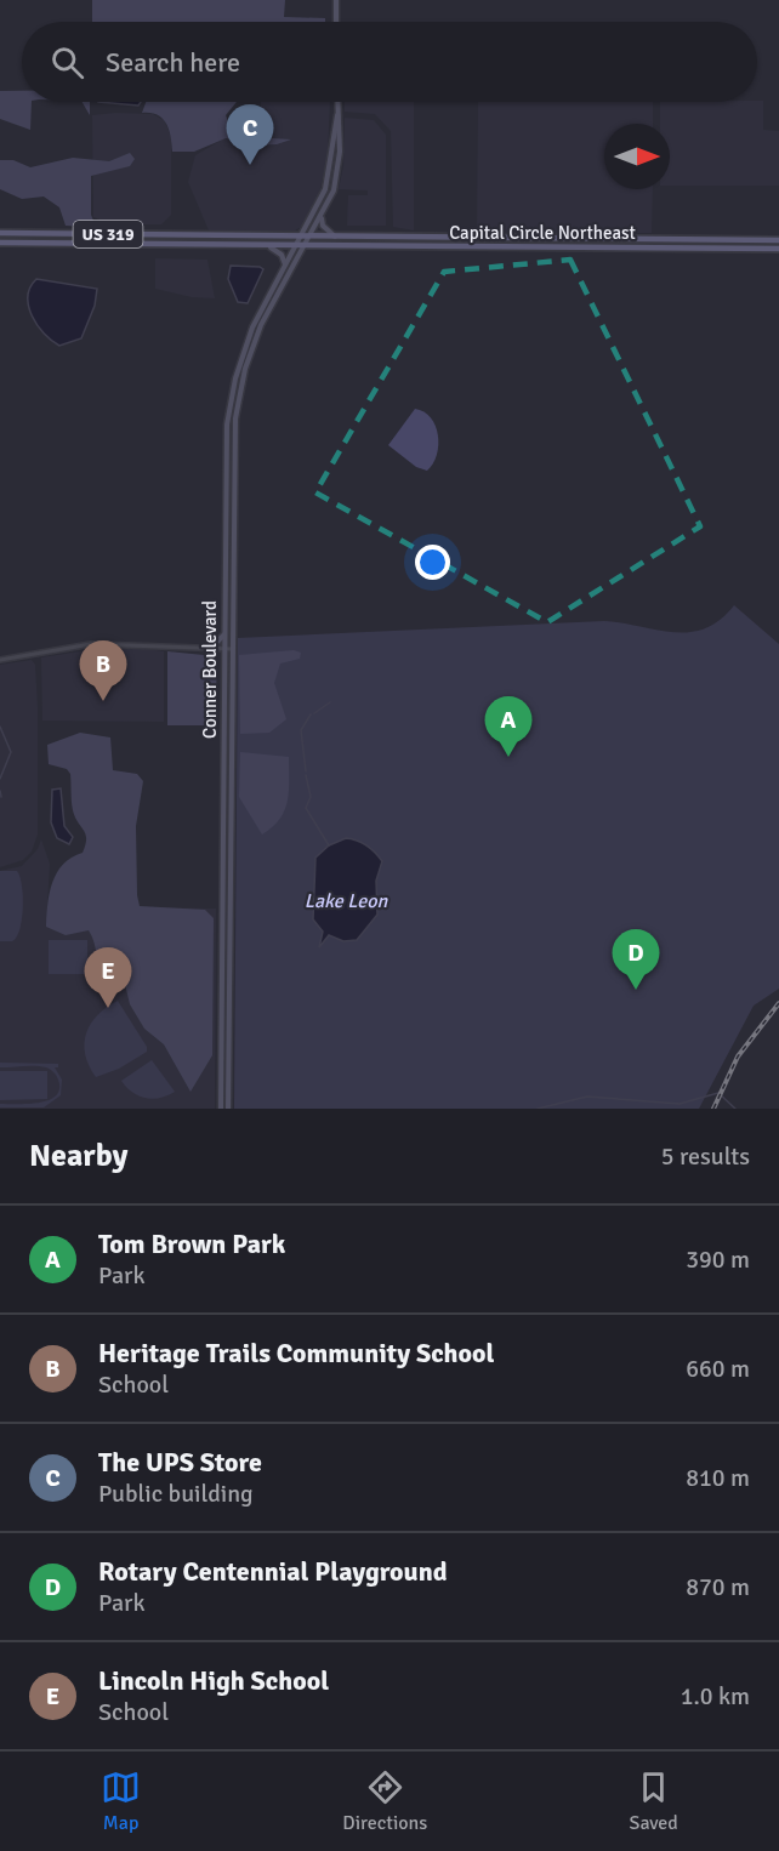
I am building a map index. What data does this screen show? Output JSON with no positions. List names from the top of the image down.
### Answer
{
  "streets": {
    "main road": ["Capital Circle Northeast", "US 319", "Conner Boulevard"]
  },
  "crossings": [
    ["Capital Circle Northeast", "US 319"],
    ["Capital Circle Northeast", "Conner Boulevard"],
    ["US 319", "Conner Boulevard"]
  ],
  "water": ["Lake Leon"],
  "north": "right",
  "page": {
    "search": "Search here",
    "pins": [
      "C",
      "B",
      "A",
      "D",
      "E"
    ],
    "heading": ["Nearby", "5 results"],
    "list": [
      {
        "mark": "A",
        "name": "Tom Brown Park",
        "note": "Park",
        "value": "390 m"
      },
      {
        "mark": "B",
        "name": "Heritage Trails Community School",
        "note": "School",
        "value": "660 m"
      },
      {
        "mark": "C",
        "name": "The UPS Store",
        "note": "Public building",
        "value": "810 m"
      },
      {
        "mark": "D",
        "name": "Rotary Centennial Playground",
        "note": "Park",
        "value": "870 m"
      },
      {
        "mark": "E",
        "name": "Lincoln High School",
        "note": "School",
        "value": "1.0 km"
      }
    ],
    "nav": ["Map", "Directions", "Saved"]
  }
}
